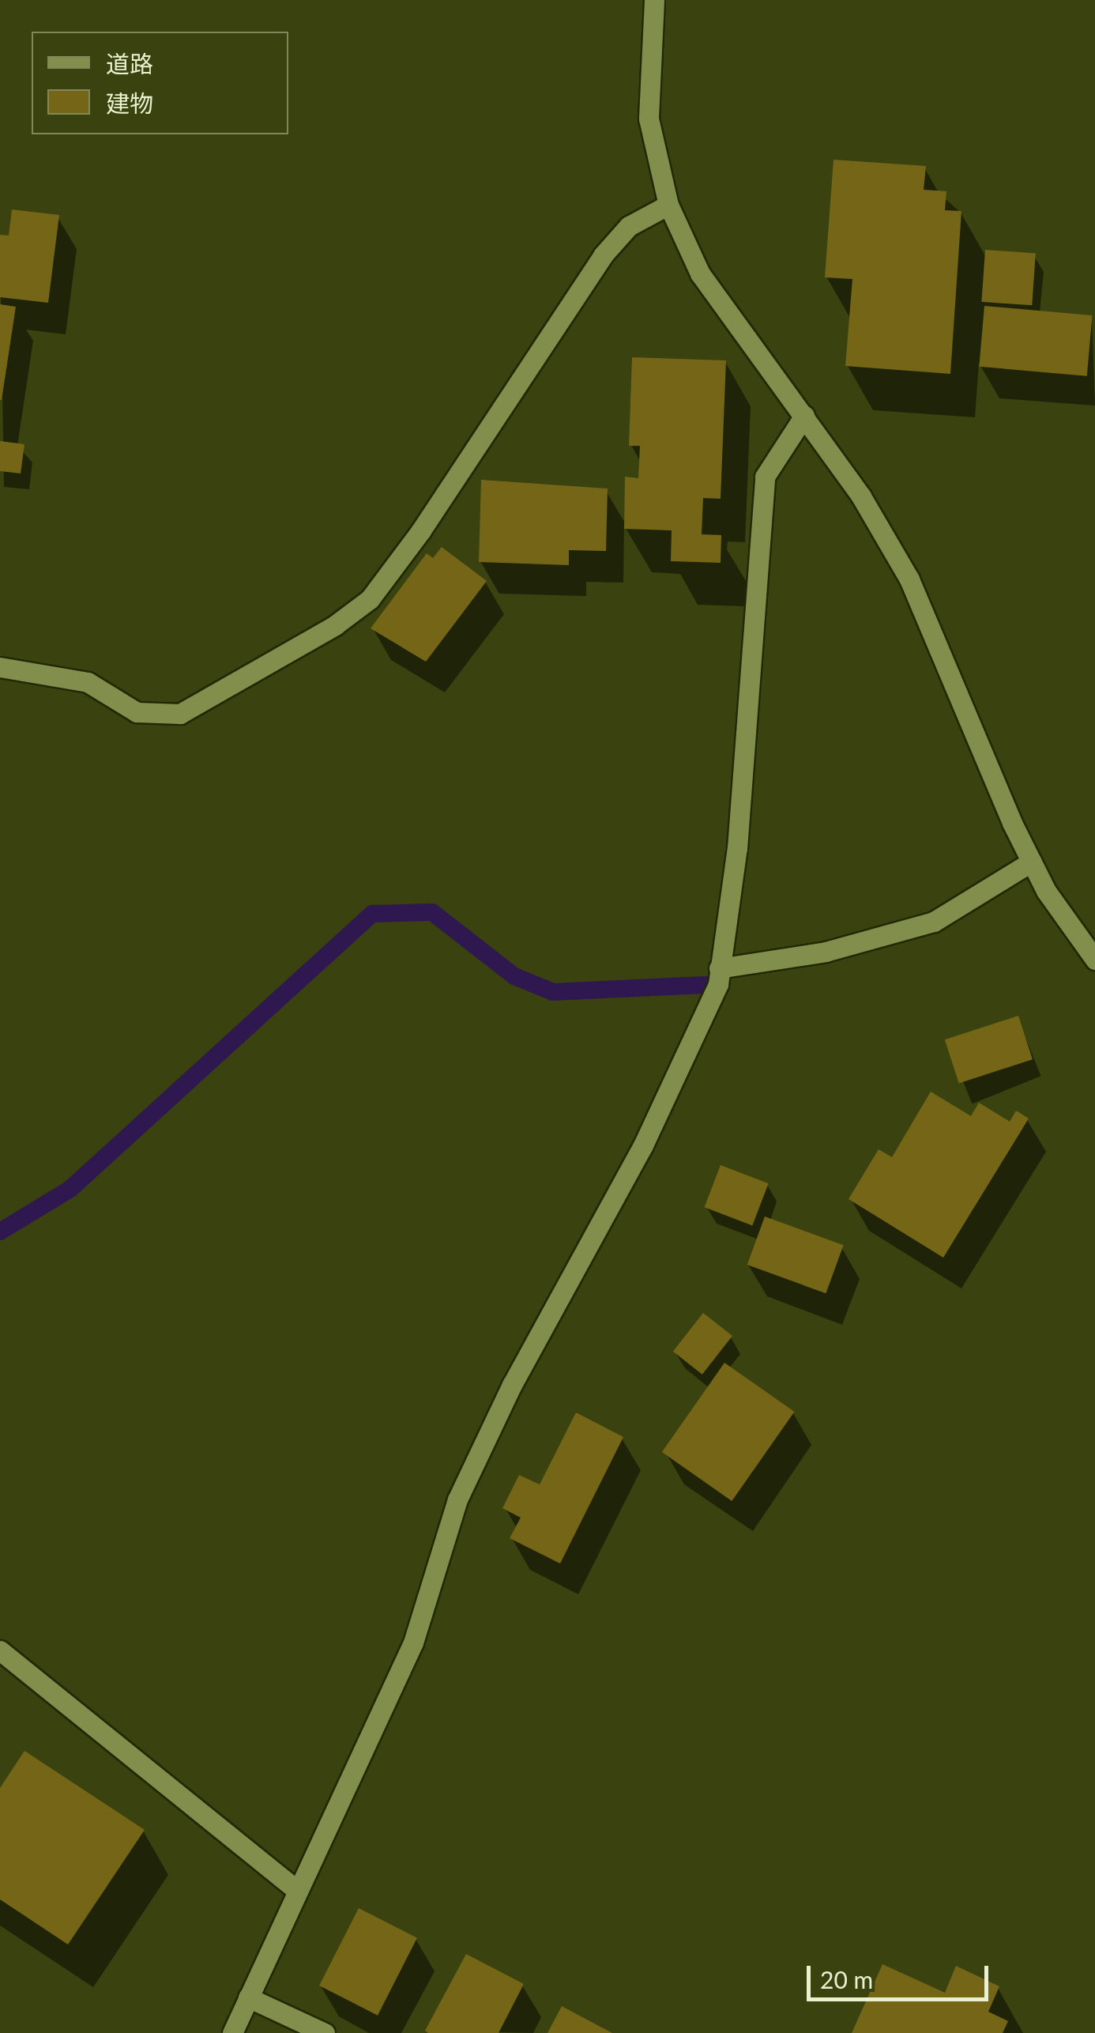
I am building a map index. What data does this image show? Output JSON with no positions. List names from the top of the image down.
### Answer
{
  "legend": ["道路", "建物"],
  "scale_bar": "20 m"
}
